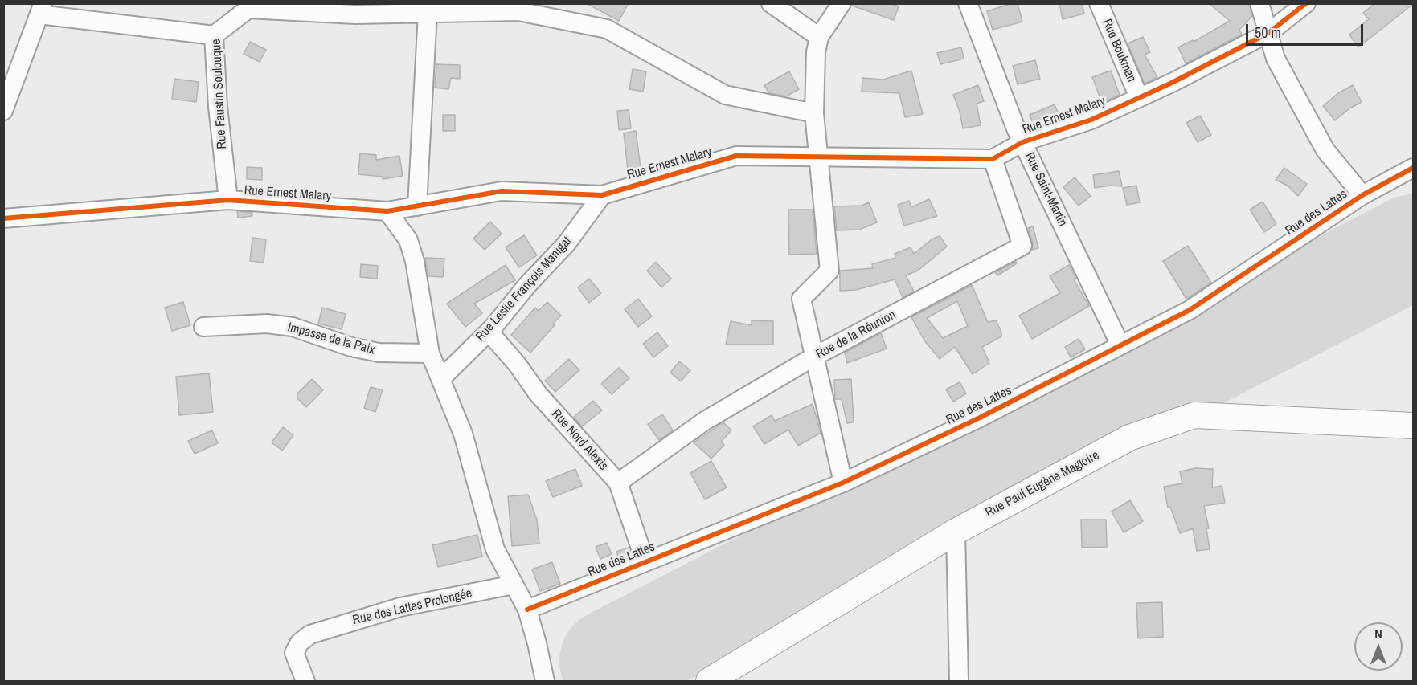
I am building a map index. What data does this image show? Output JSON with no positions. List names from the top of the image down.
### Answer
{
  "streets": {
    "main road": ["Rue Paul Eugène Magloire"],
    "street": [
      "Rue Boukman",
      "Rue Faustin Soulouque",
      "Rue Ernest Malary",
      "Rue Saint-Martin",
      "Rue des Lattes",
      "Rue Leslie François Manigat",
      "Rue de la Réunion",
      "Impasse de la Paix",
      "Rue Nord Alexis",
      "Rue des Lattes Prolongée"
    ]
  },
  "crossings": [
    ["Rue Boukman", "Rue Ernest Malary"],
    ["Rue Faustin Soulouque", "Rue Ernest Malary"],
    ["Rue Ernest Malary", "Rue Saint-Martin"],
    ["Rue Ernest Malary", "Rue Leslie François Manigat"],
    ["Rue Ernest Malary", "Rue de la Réunion"],
    ["Rue Saint-Martin", "Rue des Lattes"],
    ["Rue des Lattes", "Rue Nord Alexis"],
    ["Rue Leslie François Manigat", "Rue Nord Alexis"],
    ["Rue de la Réunion", "Rue Nord Alexis"]
  ],
  "scale_bar": "50 m",
  "north": "top"
}
